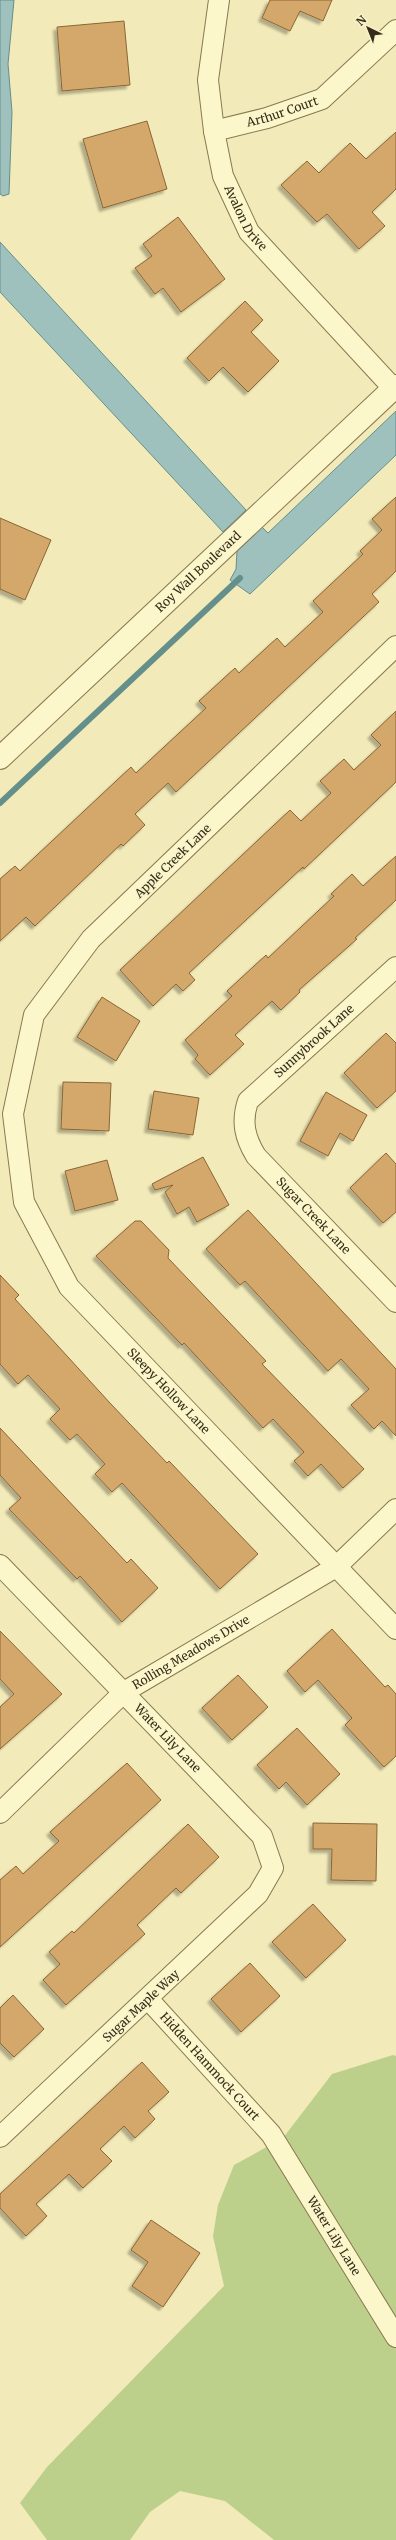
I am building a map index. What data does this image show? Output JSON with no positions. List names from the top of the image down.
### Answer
{
  "streets": {
    "street": [
      "Arthur Court",
      "Avalon Drive",
      "Roy Wall Boulevard",
      "Apple Creek Lane",
      "Sunnybrook Lane",
      "Sugar Creek Lane",
      "Sleepy Hollow Lane",
      "Rolling Meadows Drive",
      "Water Lily Lane",
      "Sugar Maple Way",
      "Hidden Hammock Court"
    ]
  },
  "crossings": [
    ["Arthur Court", "Avalon Drive"],
    ["Avalon Drive", "Roy Wall Boulevard"],
    ["Apple Creek Lane", "Sleepy Hollow Lane"],
    ["Sunnybrook Lane", "Sugar Creek Lane"],
    ["Sleepy Hollow Lane", "Rolling Meadows Drive"],
    ["Rolling Meadows Drive", "Water Lily Lane"],
    ["Water Lily Lane", "Sugar Maple Way"],
    ["Water Lily Lane", "Hidden Hammock Court"],
    ["Sugar Maple Way", "Hidden Hammock Court"]
  ],
  "north": "top left"
}
